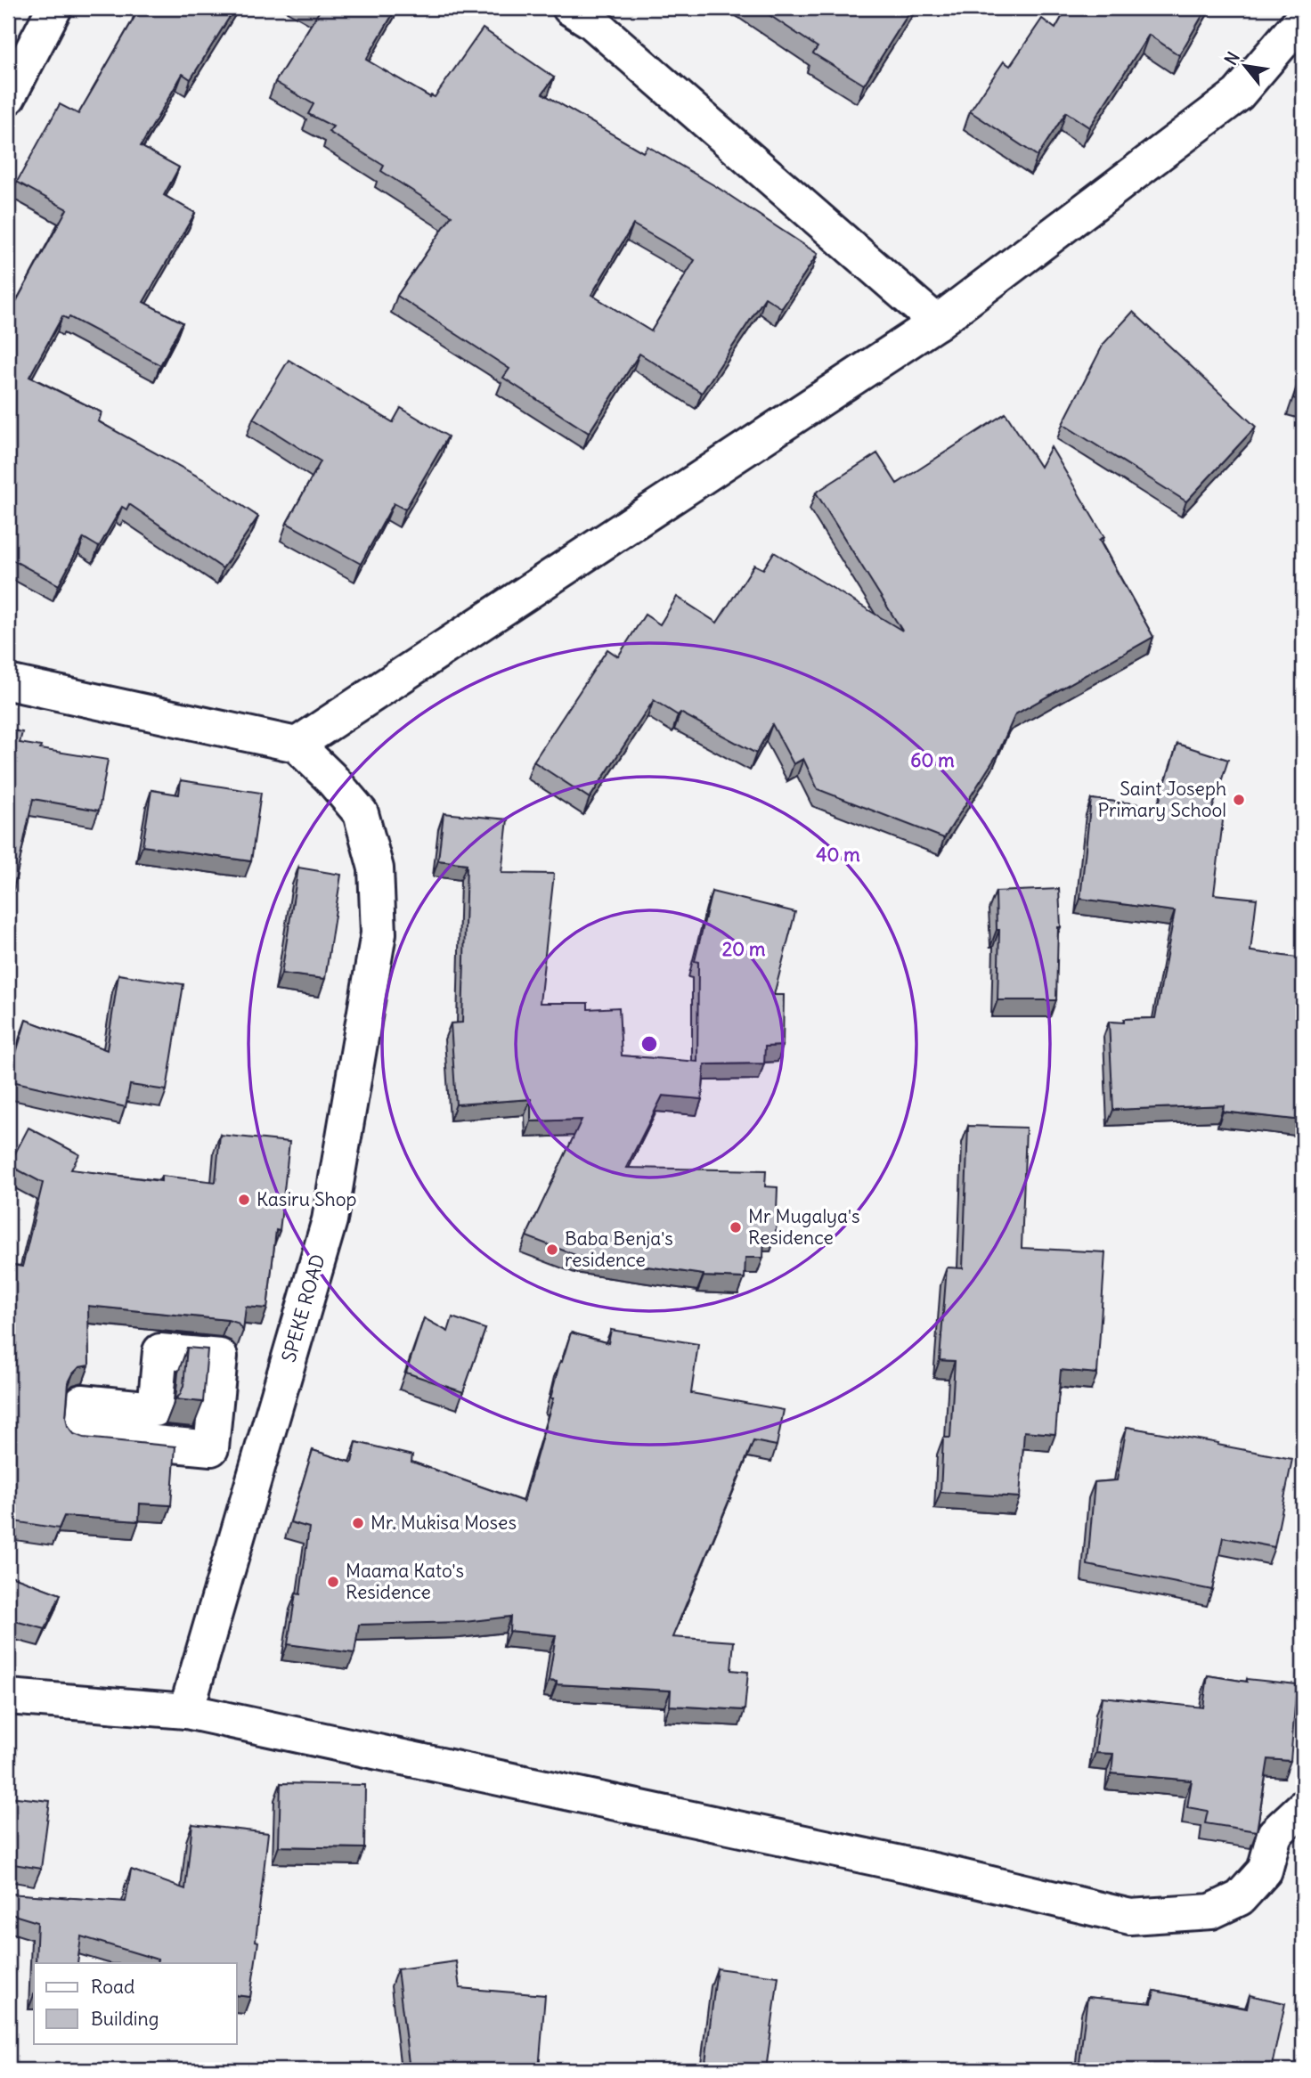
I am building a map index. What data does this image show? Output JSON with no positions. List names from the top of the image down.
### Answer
{
  "streets": {
    "street": ["SPEKE ROAD"]
  },
  "places": [
    "Saint Joseph Primary School",
    "Kasiru Shop",
    "Mr Mugalya's Residence",
    "Baba Benja's residence",
    "Mr. Mukisa Moses",
    "Maama Kato's Residence"
  ],
  "legend": ["Road", "Building"],
  "north": "top left",
  "rings": ["60 m", "40 m", "20 m"]
}
